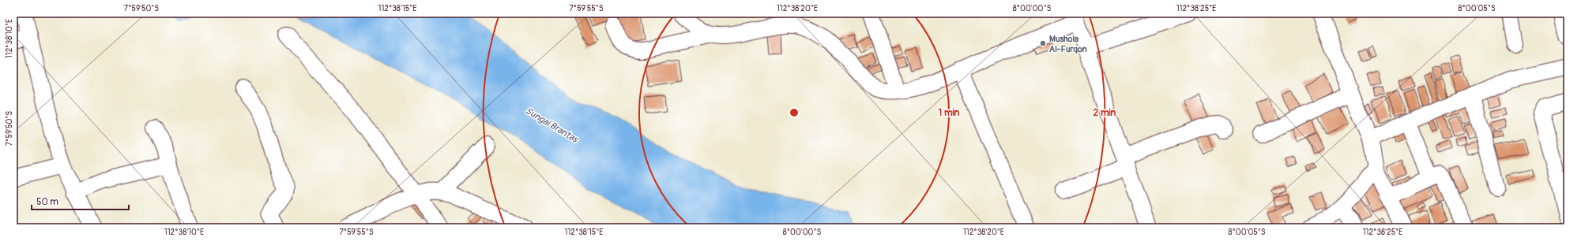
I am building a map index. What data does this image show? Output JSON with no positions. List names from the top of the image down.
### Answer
{
  "water": ["Sungai Brantas"],
  "places": ["Mushola Al-Furqon"],
  "scale_bar": "50 m",
  "coordinates": [
    "7°59'50\"S",
    "112°38'15\"E",
    "7°59'55\"S",
    "112°38'20\"E",
    "8°00'00\"S",
    "112°38'25\"E",
    "8°00'05\"S",
    "112°38'10\"E"
  ],
  "rings": ["1 min", "2 min"]
}
